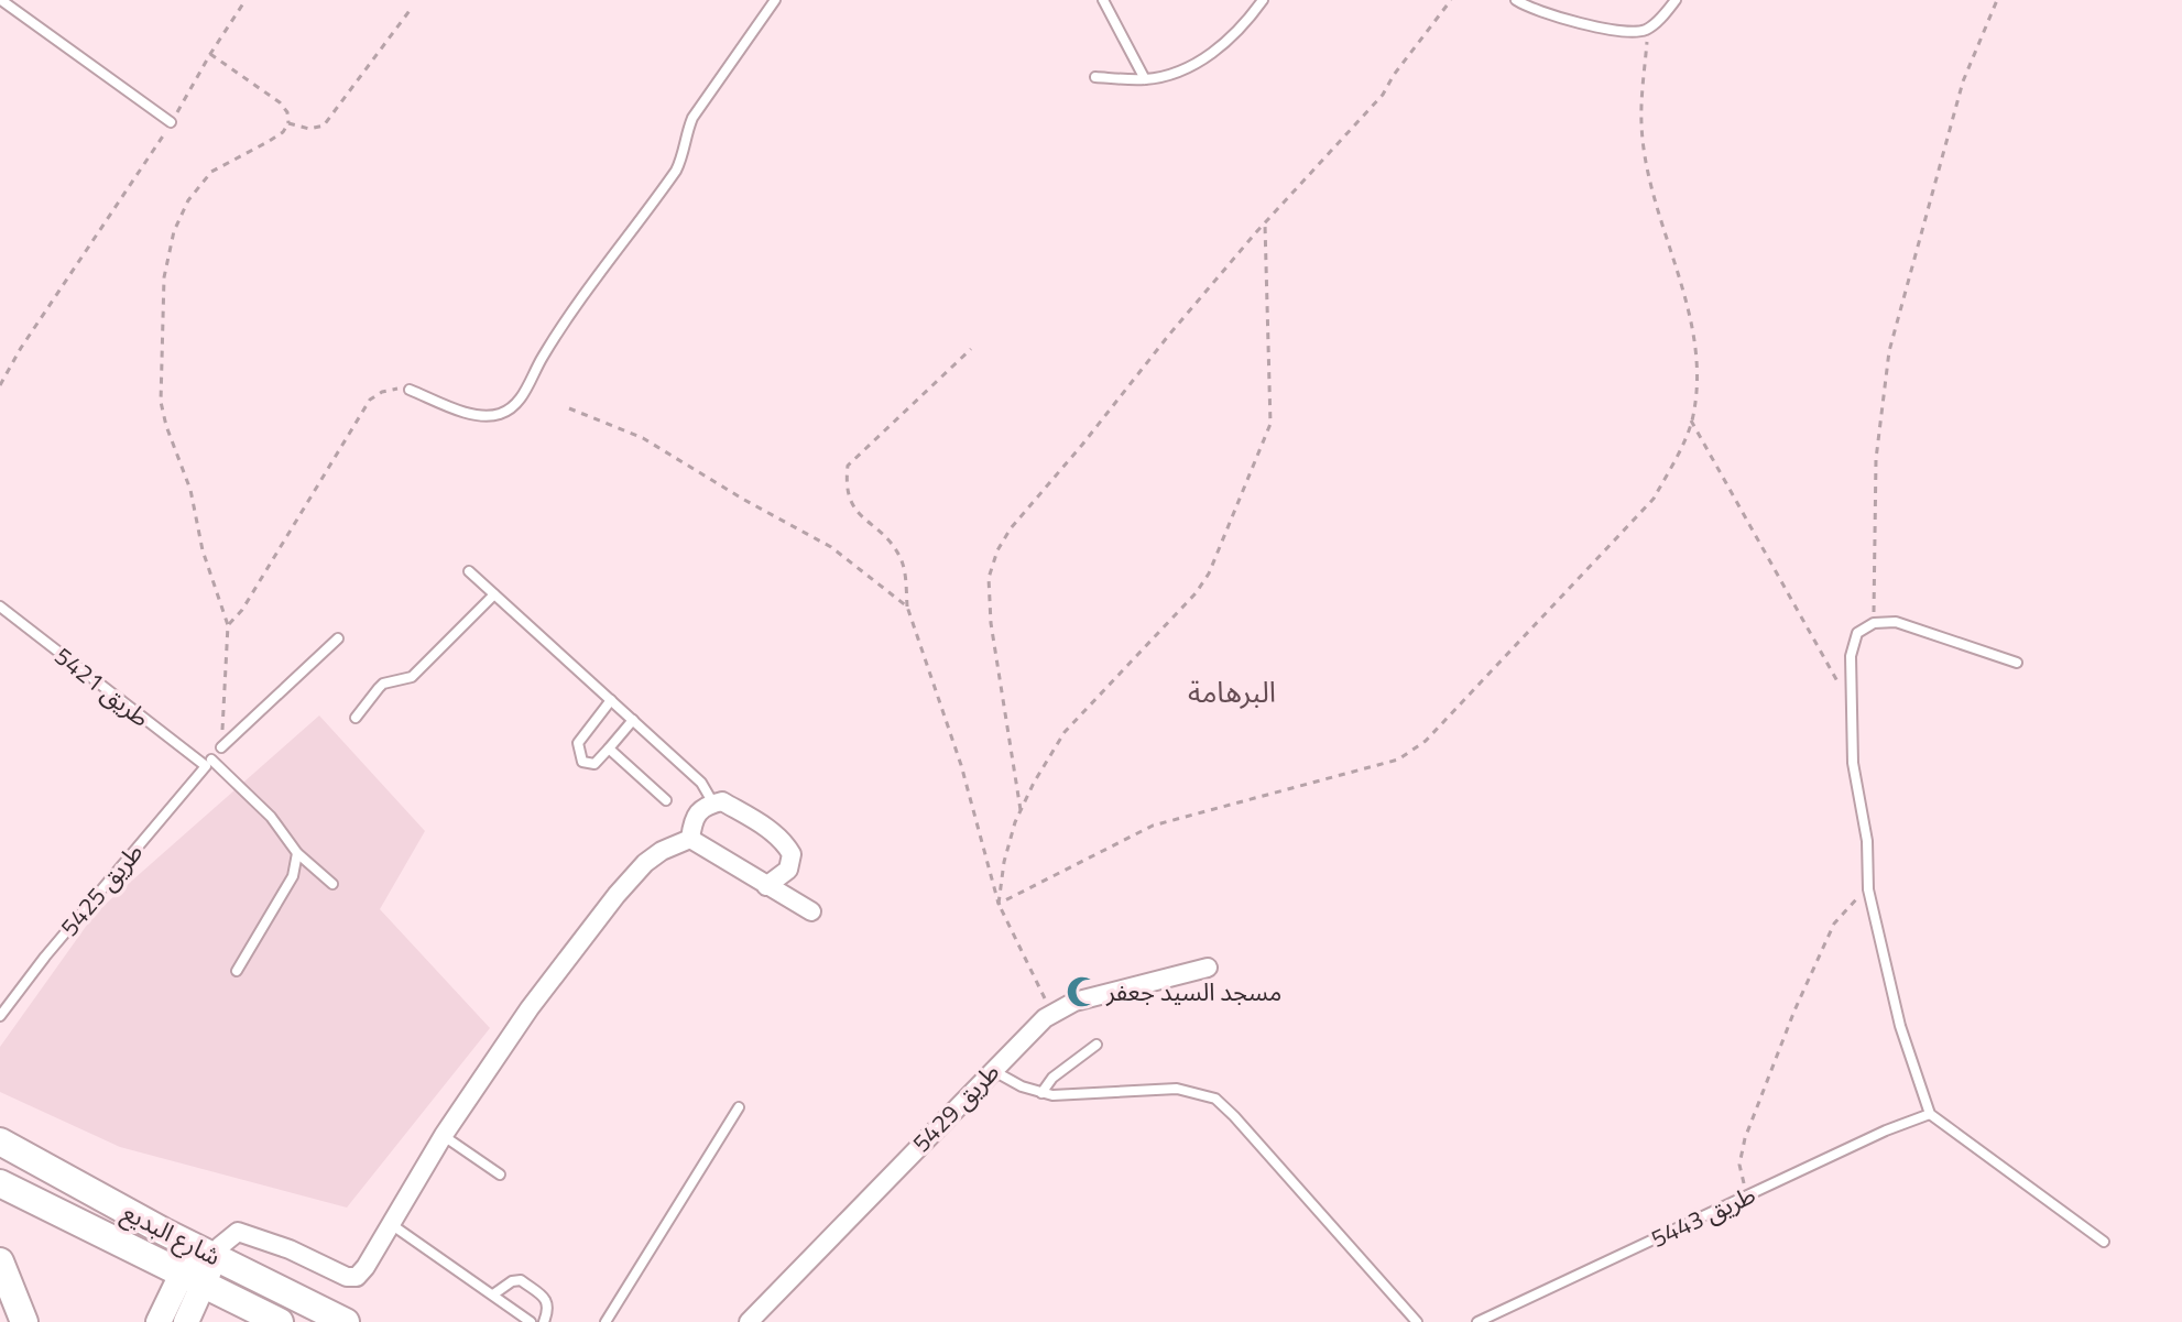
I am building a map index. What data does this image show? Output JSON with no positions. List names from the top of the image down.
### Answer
{
  "streets": {
    "main road": ["شارع البديع"],
    "street": ["طريق 5429"],
    "lane": ["طريق 5421", "طريق 5425", "طريق 5443"]
  },
  "crossings": [
    ["طريق 5421", "طريق 5425"]
  ],
  "districts": ["البرهامة"],
  "places": {
    "mosque": ["مسجد السيد جعفر"]
  }
}
